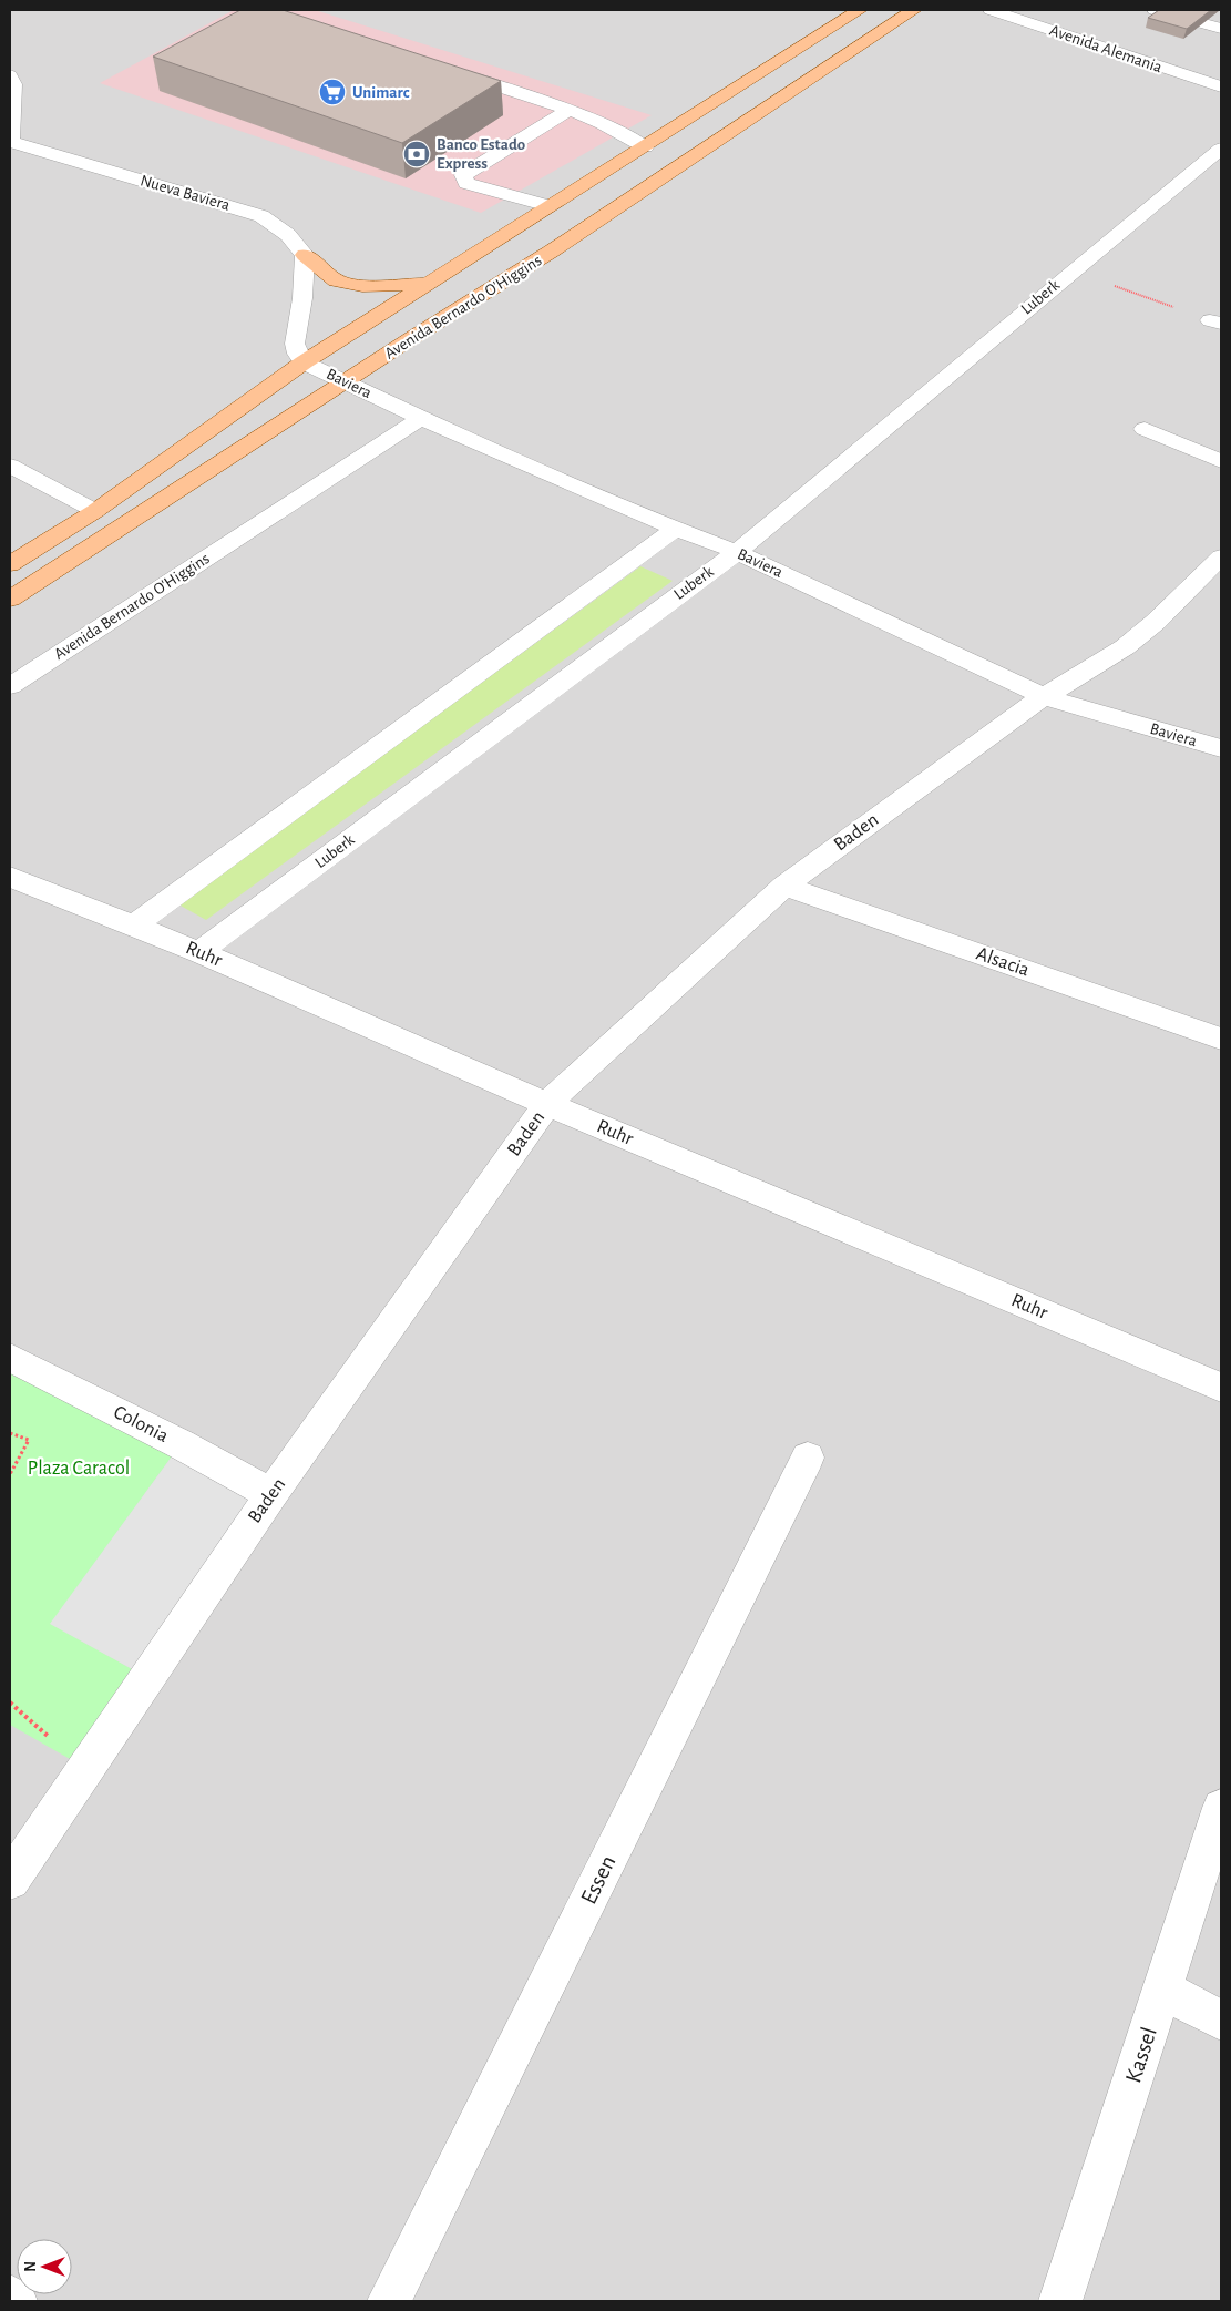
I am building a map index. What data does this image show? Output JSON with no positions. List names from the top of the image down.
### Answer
{
  "streets": {
    "main road": ["Avenida Bernardo O'Higgins"],
    "street": [
      "Avenida Alemania",
      "Nueva Baviera",
      "Luberk",
      "Baviera",
      "Baden",
      "Ruhr",
      "Alsacia",
      "Colonia",
      "Essen",
      "Kassel"
    ]
  },
  "crossings": [
    ["Luberk", "Baviera"],
    ["Luberk", "Ruhr"],
    ["Avenida Bernardo O'Higgins", "Baviera"],
    ["Baviera", "Baden"],
    ["Baden", "Ruhr"],
    ["Baden", "Alsacia"],
    ["Baden", "Colonia"]
  ],
  "parks": ["Plaza Caracol"],
  "places": {
    "supermarket": ["Unimarc"],
    "bank": ["Banco Estado Express"]
  },
  "north": "left"
}
